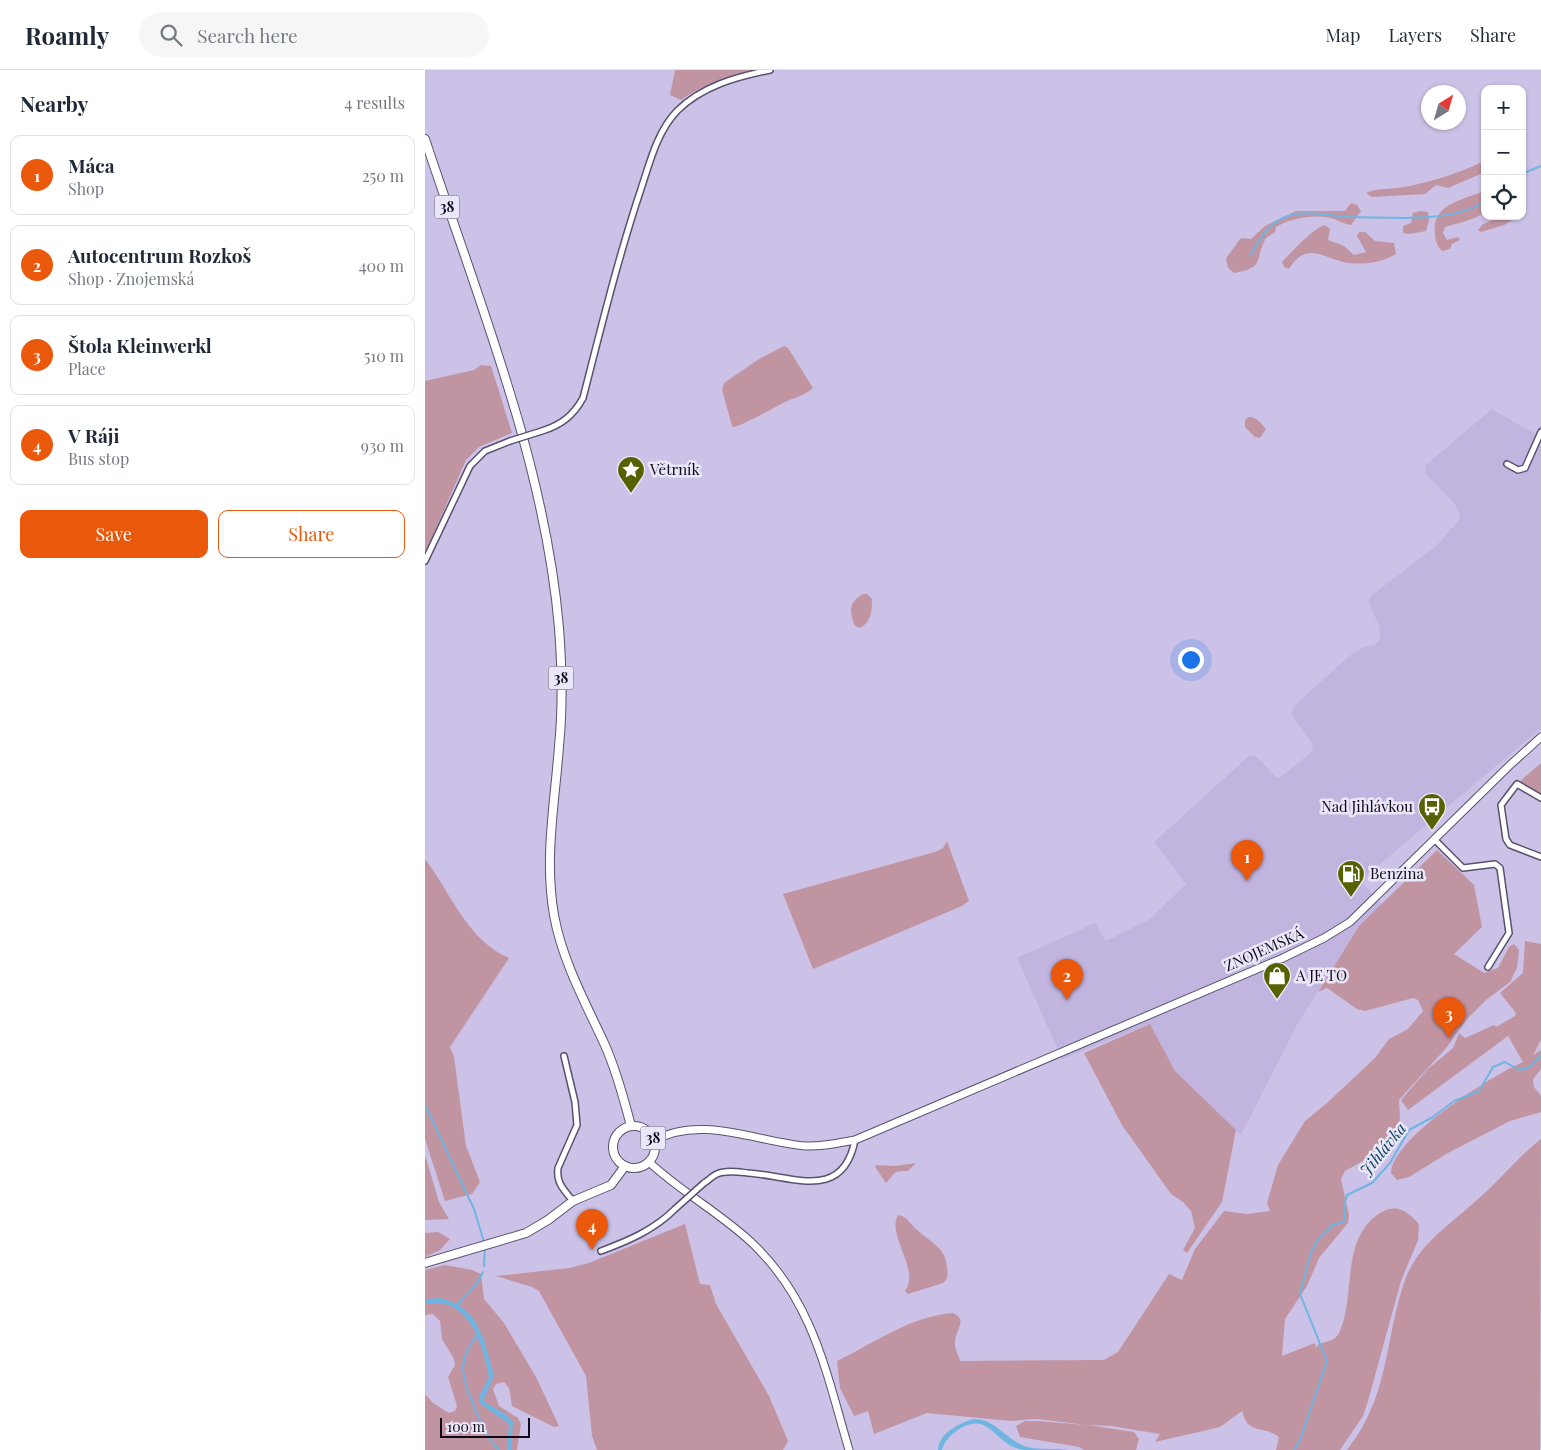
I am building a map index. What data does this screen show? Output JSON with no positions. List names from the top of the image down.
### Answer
{
  "streets": {
    "main road": ["38", "ZNOJEMSKÁ"]
  },
  "crossings": [
    ["38", "ZNOJEMSKÁ"]
  ],
  "water": ["Jihlávka"],
  "places": {
    "place": ["Větrník"],
    "bus stop": ["Nad Jihlávkou"],
    "fuel station": ["Benzina"],
    "shop": ["A JE TO"]
  },
  "scale_bar": "100 m",
  "north": "top right",
  "page": {
    "header": "Roamly",
    "search": "Search here",
    "nav": ["Map", "Layers", "Share"],
    "heading": ["Nearby", "4 results"],
    "map_buttons": ["+", "−"],
    "list": [
      {
        "mark": "1",
        "name": "Máca",
        "note": "Shop",
        "value": "250 m"
      },
      {
        "mark": "2",
        "name": "Autocentrum Rozkoš",
        "note": "Shop · Znojemská",
        "value": "400 m"
      },
      {
        "mark": "3",
        "name": "Štola Kleinwerkl",
        "note": "Place",
        "value": "510 m"
      },
      {
        "mark": "4",
        "name": "V Ráji",
        "note": "Bus stop",
        "value": "930 m"
      }
    ],
    "buttons": ["Save", "Share"],
    "pins": [
      "1",
      "2",
      "3",
      "4"
    ],
    "scale": "100 m"
  }
}
